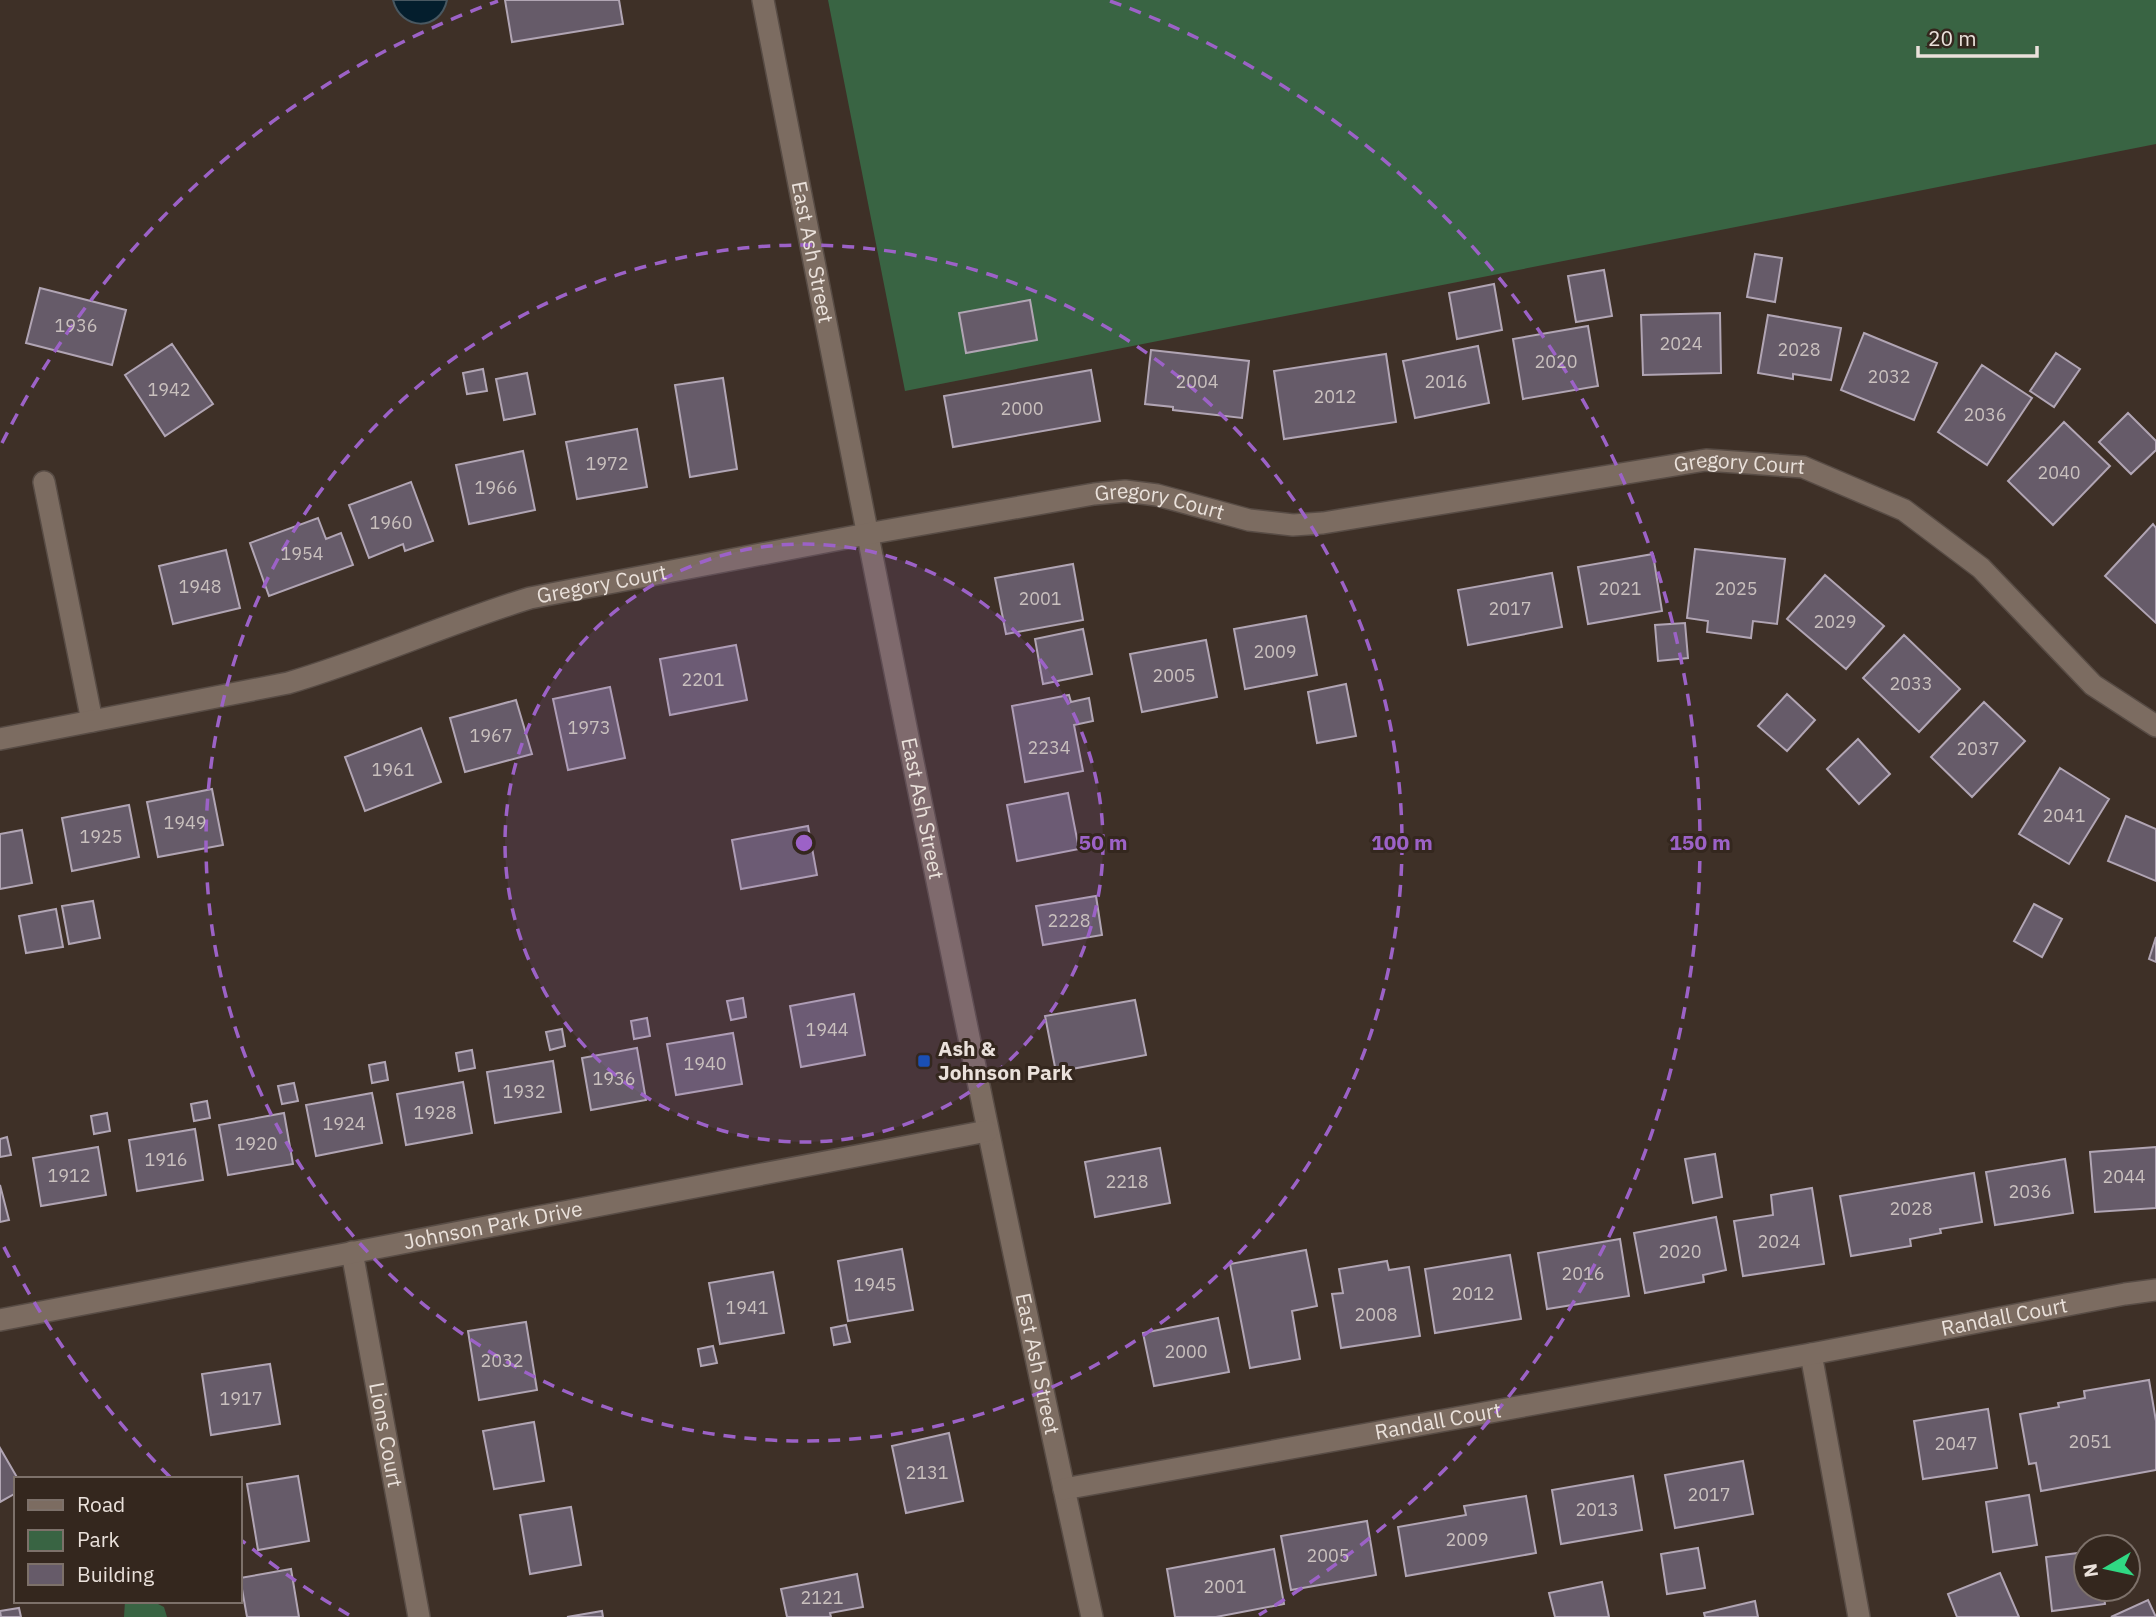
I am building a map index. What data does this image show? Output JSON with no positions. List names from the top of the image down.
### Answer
{
  "streets": {
    "street": [
      "East Ash Street",
      "Gregory Court",
      "Johnson Park Drive",
      "Randall Court",
      "Lions Court"
    ]
  },
  "crossings": [
    ["East Ash Street", "Gregory Court"],
    ["East Ash Street", "Johnson Park Drive"],
    ["East Ash Street", "Randall Court"],
    ["Johnson Park Drive", "Lions Court"]
  ],
  "places": {
    "transit": ["Ash & Johnson Park"]
  },
  "house_numbers": [
    "1936",
    "2024",
    "2028",
    "2020",
    "2032",
    "2004",
    "2016",
    "1942",
    "2012",
    "2000",
    "2036",
    "1972",
    "2040",
    "1966",
    "1960",
    "1954",
    "1948",
    "2021",
    "2025",
    "2001",
    "2017",
    "2029",
    "2009",
    "2005",
    "2201",
    "2033",
    "1973",
    "1967",
    "2234",
    "2037",
    "1961",
    "2041",
    "1949",
    "1925",
    "2228",
    "1944",
    "1940",
    "1936",
    "1932",
    "1928",
    "1924",
    "1920",
    "1916",
    "1912",
    "2044",
    "2218",
    "2036",
    "2028",
    "2024",
    "2020",
    "2016",
    "1945",
    "2012",
    "1941",
    "2008",
    "2000",
    "2032",
    "1917",
    "2051",
    "2047",
    "2131",
    "2017",
    "2013",
    "2009",
    "2005",
    "2001",
    "2121"
  ],
  "legend": ["Road", "Park", "Building"],
  "scale_bar": "20 m",
  "north": "left",
  "rings": ["50 m", "100 m", "150 m"]
}
